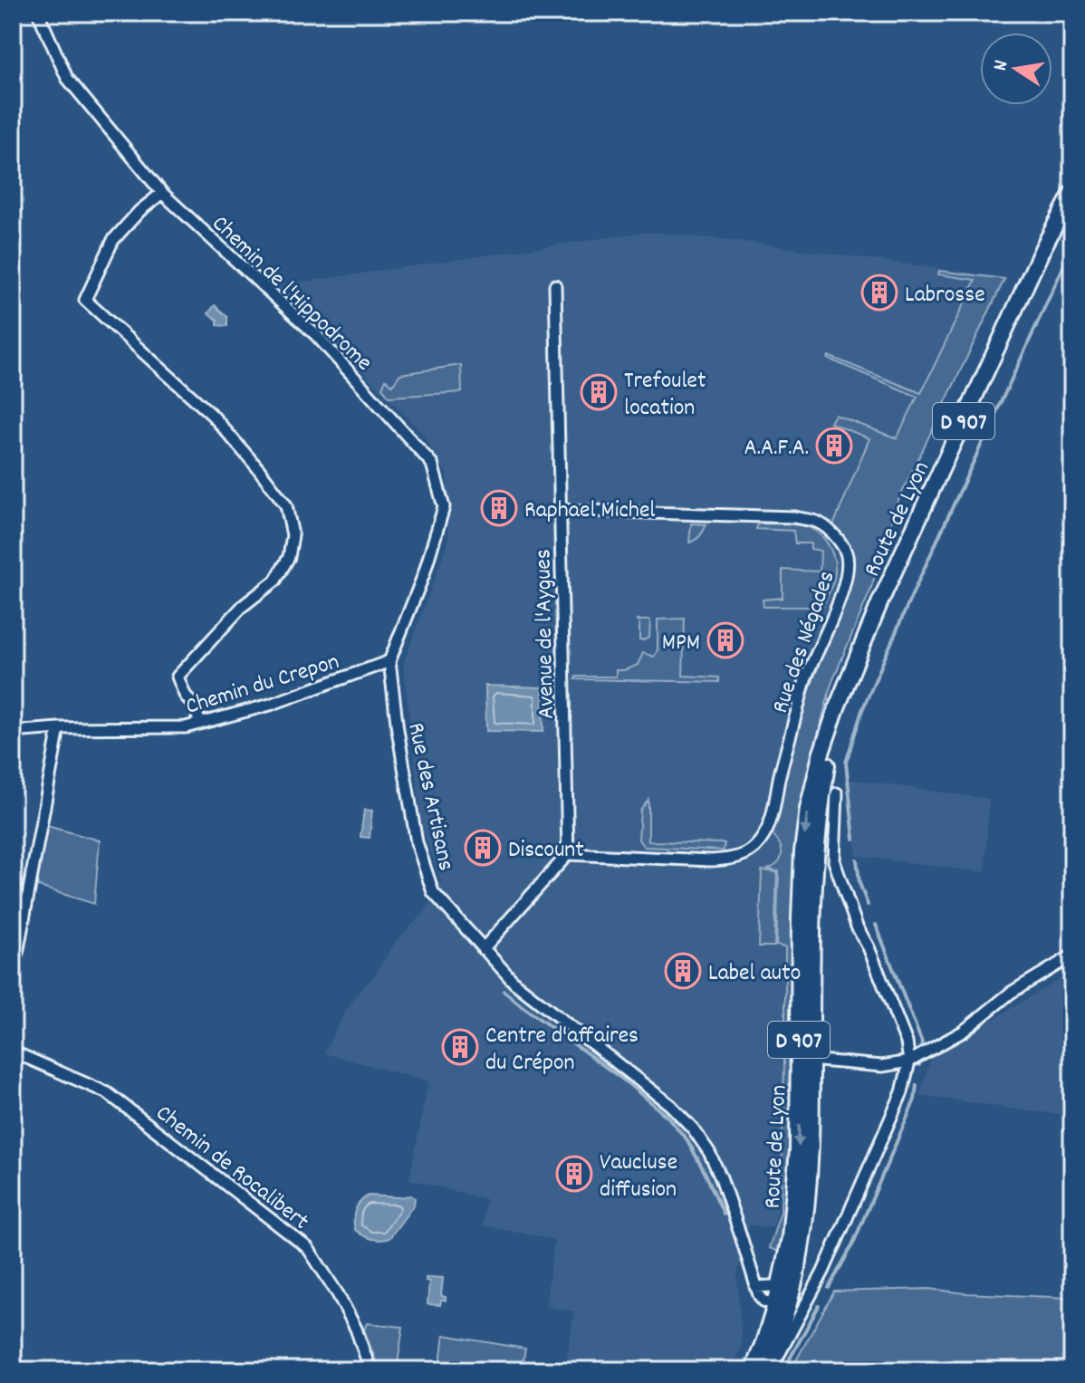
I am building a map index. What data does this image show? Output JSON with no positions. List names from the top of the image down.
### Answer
{
  "streets": {
    "main road": ["D 907", "Route de Lyon"],
    "street": [
      "Chemin de l'Hippodrome",
      "Avenue de l'Aygues",
      "Rue des Négades",
      "Chemin du Crepon",
      "Rue des Artisans",
      "Chemin de Rocalibert"
    ]
  },
  "crossings": [
    ["Chemin de l'Hippodrome", "Chemin du Crepon"],
    ["Chemin de l'Hippodrome", "Rue des Artisans"],
    ["Avenue de l'Aygues", "Rue des Négades"],
    ["Chemin du Crepon", "Rue des Artisans"]
  ],
  "places": {
    "building": [
      "Labrosse",
      "Trefoulet location",
      "A.A.F.A.",
      "Raphael Michel",
      "MPM",
      "Discount",
      "Label auto",
      "Centre d'affaires du Crépon",
      "Vaucluse diffusion"
    ]
  },
  "north": "left"
}
